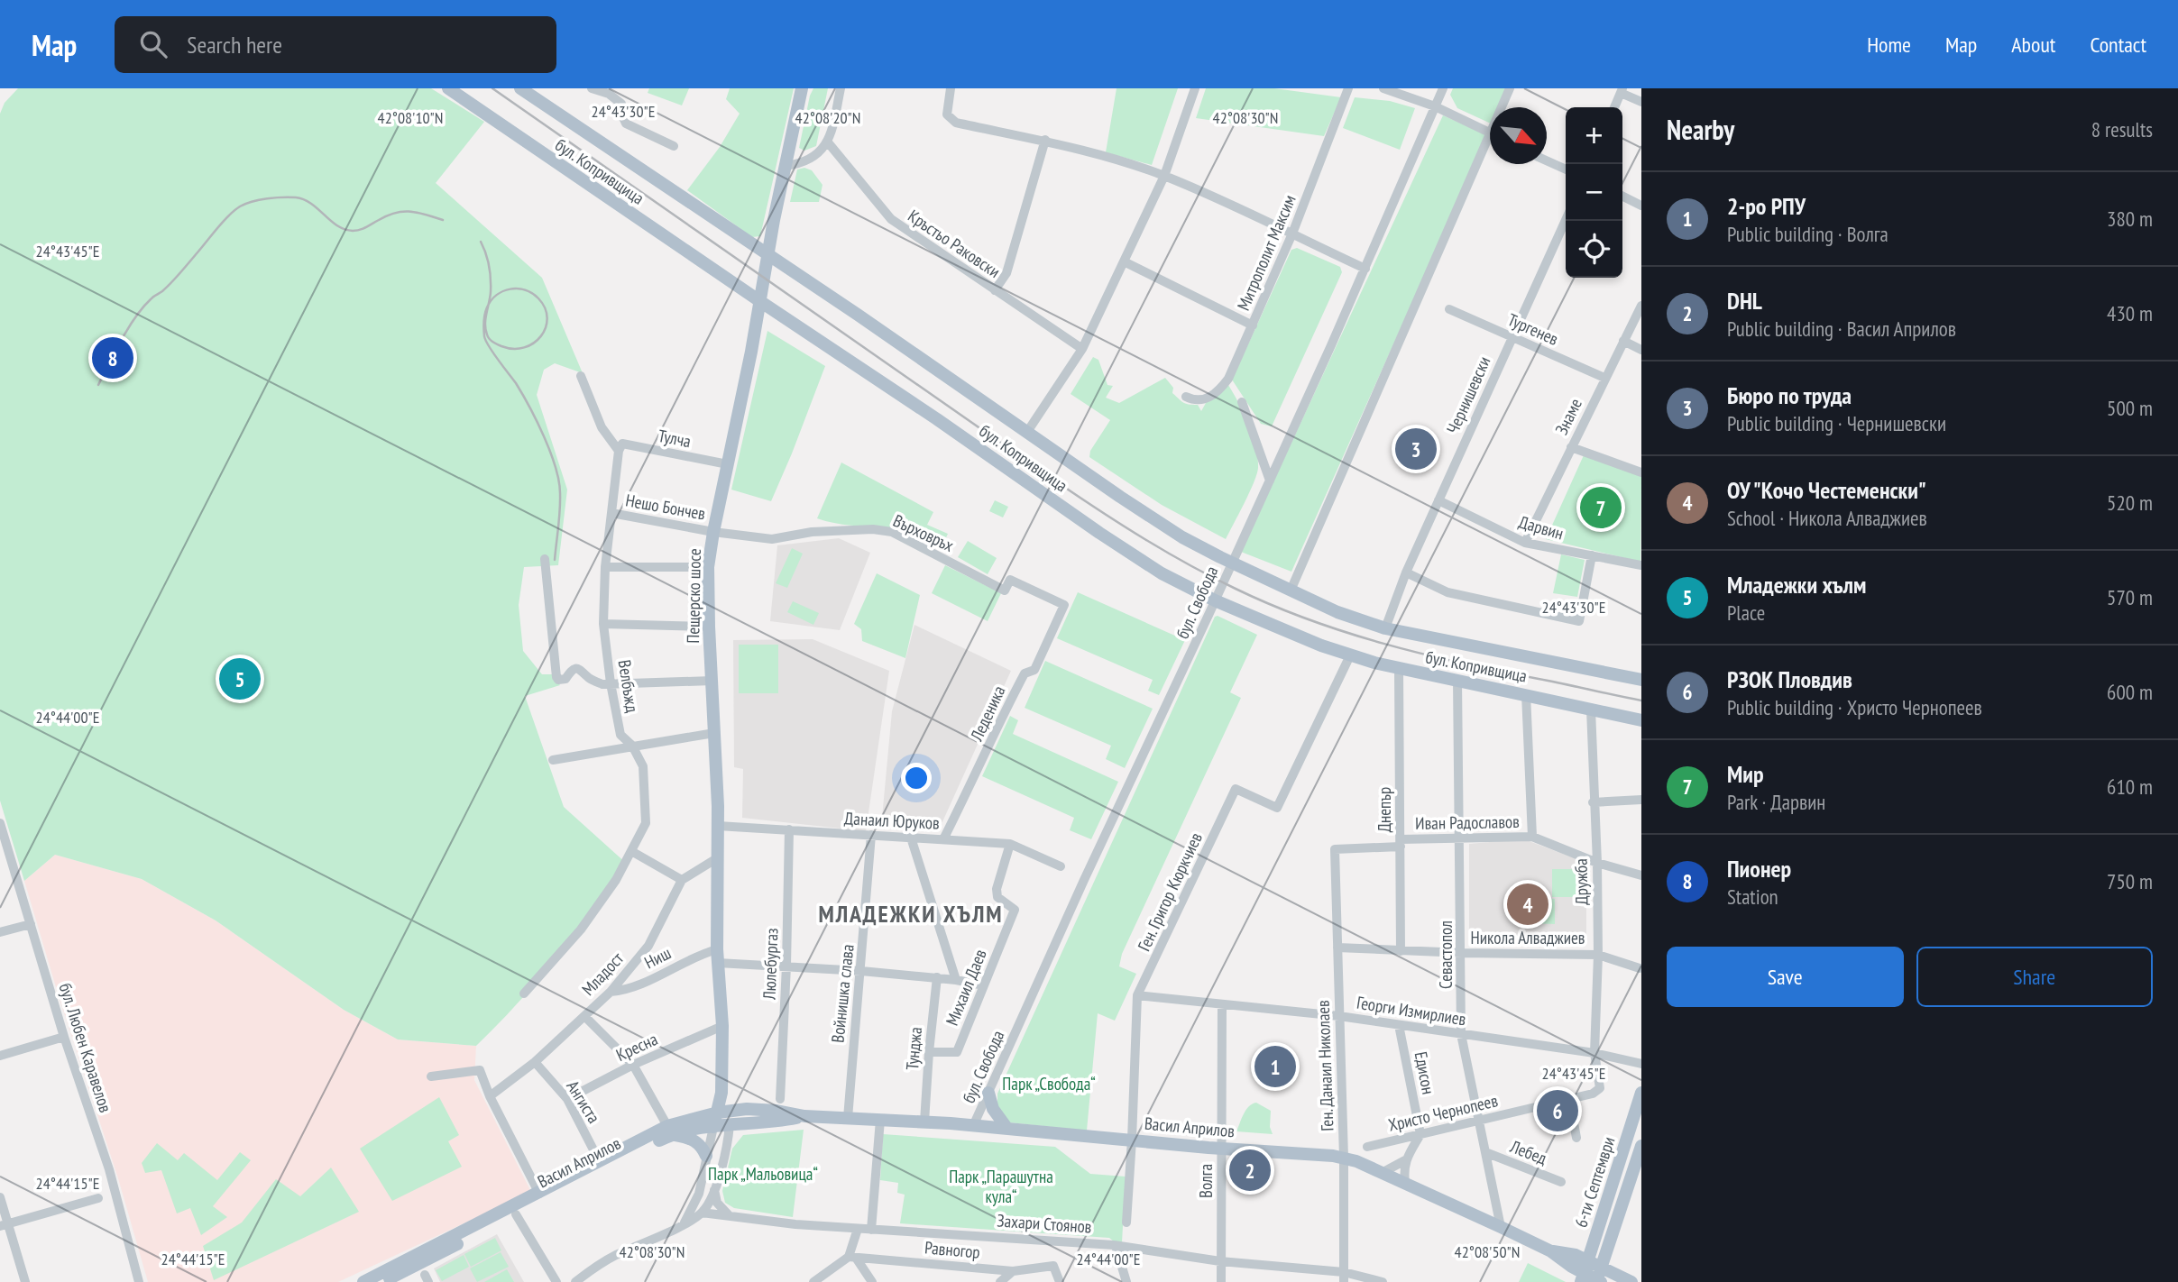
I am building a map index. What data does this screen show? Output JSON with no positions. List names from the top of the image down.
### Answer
{
  "streets": {
    "main road": [
      "бул. Копривщица",
      "Пещерско шосе",
      "Васил Априлов",
      "6-ти Септември"
    ],
    "street": [
      "Кръстьо Раковски",
      "Митрополит Максим",
      "Тургенев",
      "Чернишевски",
      "Знаме",
      "Тулча",
      "Нешо Бончев",
      "Дарвин",
      "Върховръх",
      "бул. Свобода",
      "Велбъжд",
      "Леденика",
      "Днепър",
      "Данаил Юруков",
      "Иван Радославов",
      "Дружба",
      "Ген. Григор Кюркчиев",
      "Никола Алваджиев",
      "Севастопол",
      "Ниш",
      "Люлебургаз",
      "Младост",
      "Михаил Даев",
      "Войнишка слава",
      "Георги Измирлиев",
      "Кресна",
      "бул. Любен Каравелов",
      "Тунджа",
      "Ген. Данаил Николаев",
      "Едисон",
      "Ангиста",
      "Христо Чернопеев",
      "Лебед",
      "Волга",
      "Захари Стоянов",
      "Равногор"
    ]
  },
  "crossings": [
    ["бул. Копривщица", "Чернишевски"],
    ["бул. Копривщица", "Пещерско шосе"],
    ["бул. Копривщица", "бул. Свобода"],
    ["бул. Копривщица", "Днепър"],
    ["бул. Копривщица", "Дружба"],
    ["бул. Копривщица", "Ген. Григор Кюркчиев"],
    ["бул. Копривщица", "Севастопол"],
    ["Тургенев", "Чернишевски"],
    ["Тургенев", "Знаме"],
    ["Чернишевски", "Дарвин"],
    ["Знаме", "Дарвин"],
    ["Тулча", "Пещерско шосе"],
    ["Тулча", "Велбъжд"],
    ["Нешо Бончев", "Върховръх"],
    ["Нешо Бончев", "Пещерско шосе"],
    ["Нешо Бончев", "Велбъжд"],
    ["Върховръх", "Пещерско шосе"],
    ["Върховръх", "Леденика"],
    ["Пещерско шосе", "Данаил Юруков"],
    ["Пещерско шосе", "Ниш"],
    ["Пещерско шосе", "Кресна"],
    ["Пещерско шосе", "Васил Априлов"],
    ["бул. Свобода", "Васил Априлов"],
    ["Леденика", "Данаил Юруков"],
    ["Днепър", "Иван Радославов"],
    ["Днепър", "Никола Алваджиев"],
    ["Данаил Юруков", "Люлебургаз"],
    ["Данаил Юруков", "Михаил Даев"],
    ["Данаил Юруков", "Войнишка слава"],
    ["Иван Радославов", "Дружба"],
    ["Иван Радославов", "Севастопол"],
    ["Иван Радославов", "Ген. Данаил Николаев"],
    ["Дружба", "Никола Алваджиев"],
    ["Дружба", "Георги Измирлиев"],
    ["Дружба", "Христо Чернопеев"],
    ["Ген. Григор Кюркчиев", "Георги Измирлиев"],
    ["Ген. Григор Кюркчиев", "Васил Априлов"],
    ["Никола Алваджиев", "Севастопол"],
    ["Никола Алваджиев", "Ген. Данаил Николаев"],
    ["Севастопол", "Георги Измирлиев"],
    ["Севастопол", "Христо Чернопеев"],
    ["Севастопол", "Васил Априлов"],
    ["Севастопол", "Лебед"],
    ["Ниш", "Младост"],
    ["Младост", "Ангиста"],
    ["Михаил Даев", "Тунджа"],
    ["Войнишка слава", "Васил Априлов"],
    ["Георги Измирлиев", "Ген. Данаил Николаев"],
    ["Георги Измирлиев", "Едисон"],
    ["Георги Измирлиев", "Христо Чернопеев"],
    ["Георги Измирлиев", "Волга"],
    ["Кресна", "Ангиста"],
    ["Тунджа", "Васил Априлов"],
    ["Ген. Данаил Николаев", "Васил Априлов"],
    ["Ген. Данаил Николаев", "Захари Стоянов"],
    ["Едисон", "Христо Чернопеев"],
    ["Ангиста", "Васил Априлов"],
    ["Васил Априлов", "Волга"],
    ["Васил Априлов", "6-ти Септември"],
    ["Волга", "Захари Стоянов"]
  ],
  "districts": ["МЛАДЕЖКИ ХЪЛМ"],
  "parks": ["Парк „Свобода“", "Парк „Мальовица“", "Парк „Парашутна кула“"],
  "north": "bottom right",
  "page": {
    "header": "Map",
    "search": "Search here",
    "nav": [
      "Home",
      "Map",
      "About",
      "Contact"
    ],
    "heading": ["Nearby", "8 results"],
    "map_buttons": ["+", "−"],
    "list": [
      {
        "mark": "1",
        "name": "2-ро РПУ",
        "note": "Public building · Волга",
        "value": "380 m"
      },
      {
        "mark": "2",
        "name": "DHL",
        "note": "Public building · Васил Априлов",
        "value": "430 m"
      },
      {
        "mark": "3",
        "name": "Бюро по труда",
        "note": "Public building · Чернишевски",
        "value": "500 m"
      },
      {
        "mark": "4",
        "name": "ОУ \"Кочо Честеменски\"",
        "note": "School · Никола Алваджиев",
        "value": "520 m"
      },
      {
        "mark": "5",
        "name": "Младежки хълм",
        "note": "Place",
        "value": "570 m"
      },
      {
        "mark": "6",
        "name": "РЗОК Пловдив",
        "note": "Public building · Христо Чернопеев",
        "value": "600 m"
      },
      {
        "mark": "7",
        "name": "Мир",
        "note": "Park · Дарвин",
        "value": "610 m"
      },
      {
        "mark": "8",
        "name": "Пионер",
        "note": "Station",
        "value": "750 m"
      }
    ],
    "pins": [
      "8",
      "3",
      "7",
      "5",
      "4",
      "1",
      "6",
      "2"
    ],
    "buttons": ["Save", "Share"]
  },
  "coordinates": [
    "24°43'30\"E",
    "42°08'10\"N",
    "42°08'20\"N",
    "42°08'30\"N",
    "24°43'45\"E",
    "24°44'00\"E",
    "24°44'15\"E",
    "42°08'50\"N"
  ]
}
